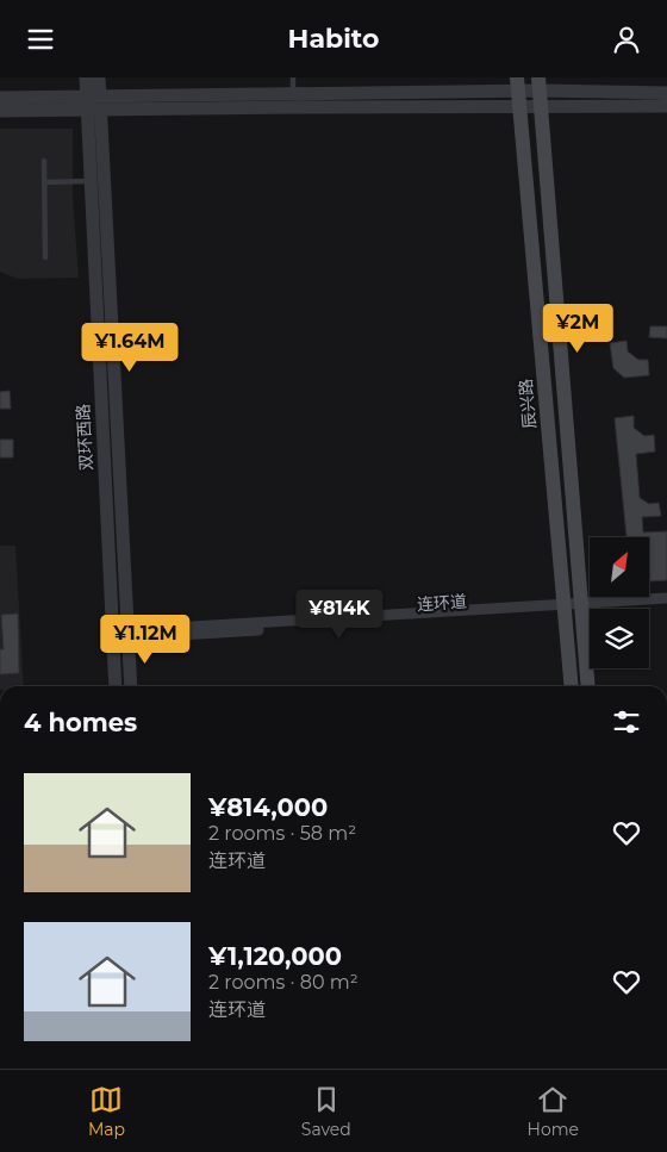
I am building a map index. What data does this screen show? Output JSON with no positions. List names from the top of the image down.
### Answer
{
  "streets": {
    "main road": ["辰兴路"],
    "street": ["双环西路", "连环道"]
  },
  "crossings": [
    ["辰兴路", "连环道"],
    ["双环西路", "连环道"]
  ],
  "north": "top right",
  "page": {
    "header": "Habito",
    "price": [
      "¥2M",
      "¥1.64M",
      "¥814K",
      "¥1.12M"
    ],
    "heading": "4 homes",
    "list": [
      {
        "name": "¥814,000",
        "note": "2 rooms · 58 m² · 连环道"
      },
      {
        "name": "¥1,120,000",
        "note": "2 rooms · 80 m² · 连环道"
      }
    ],
    "tabs": ["Map", "Saved", "Home"]
  }
}
